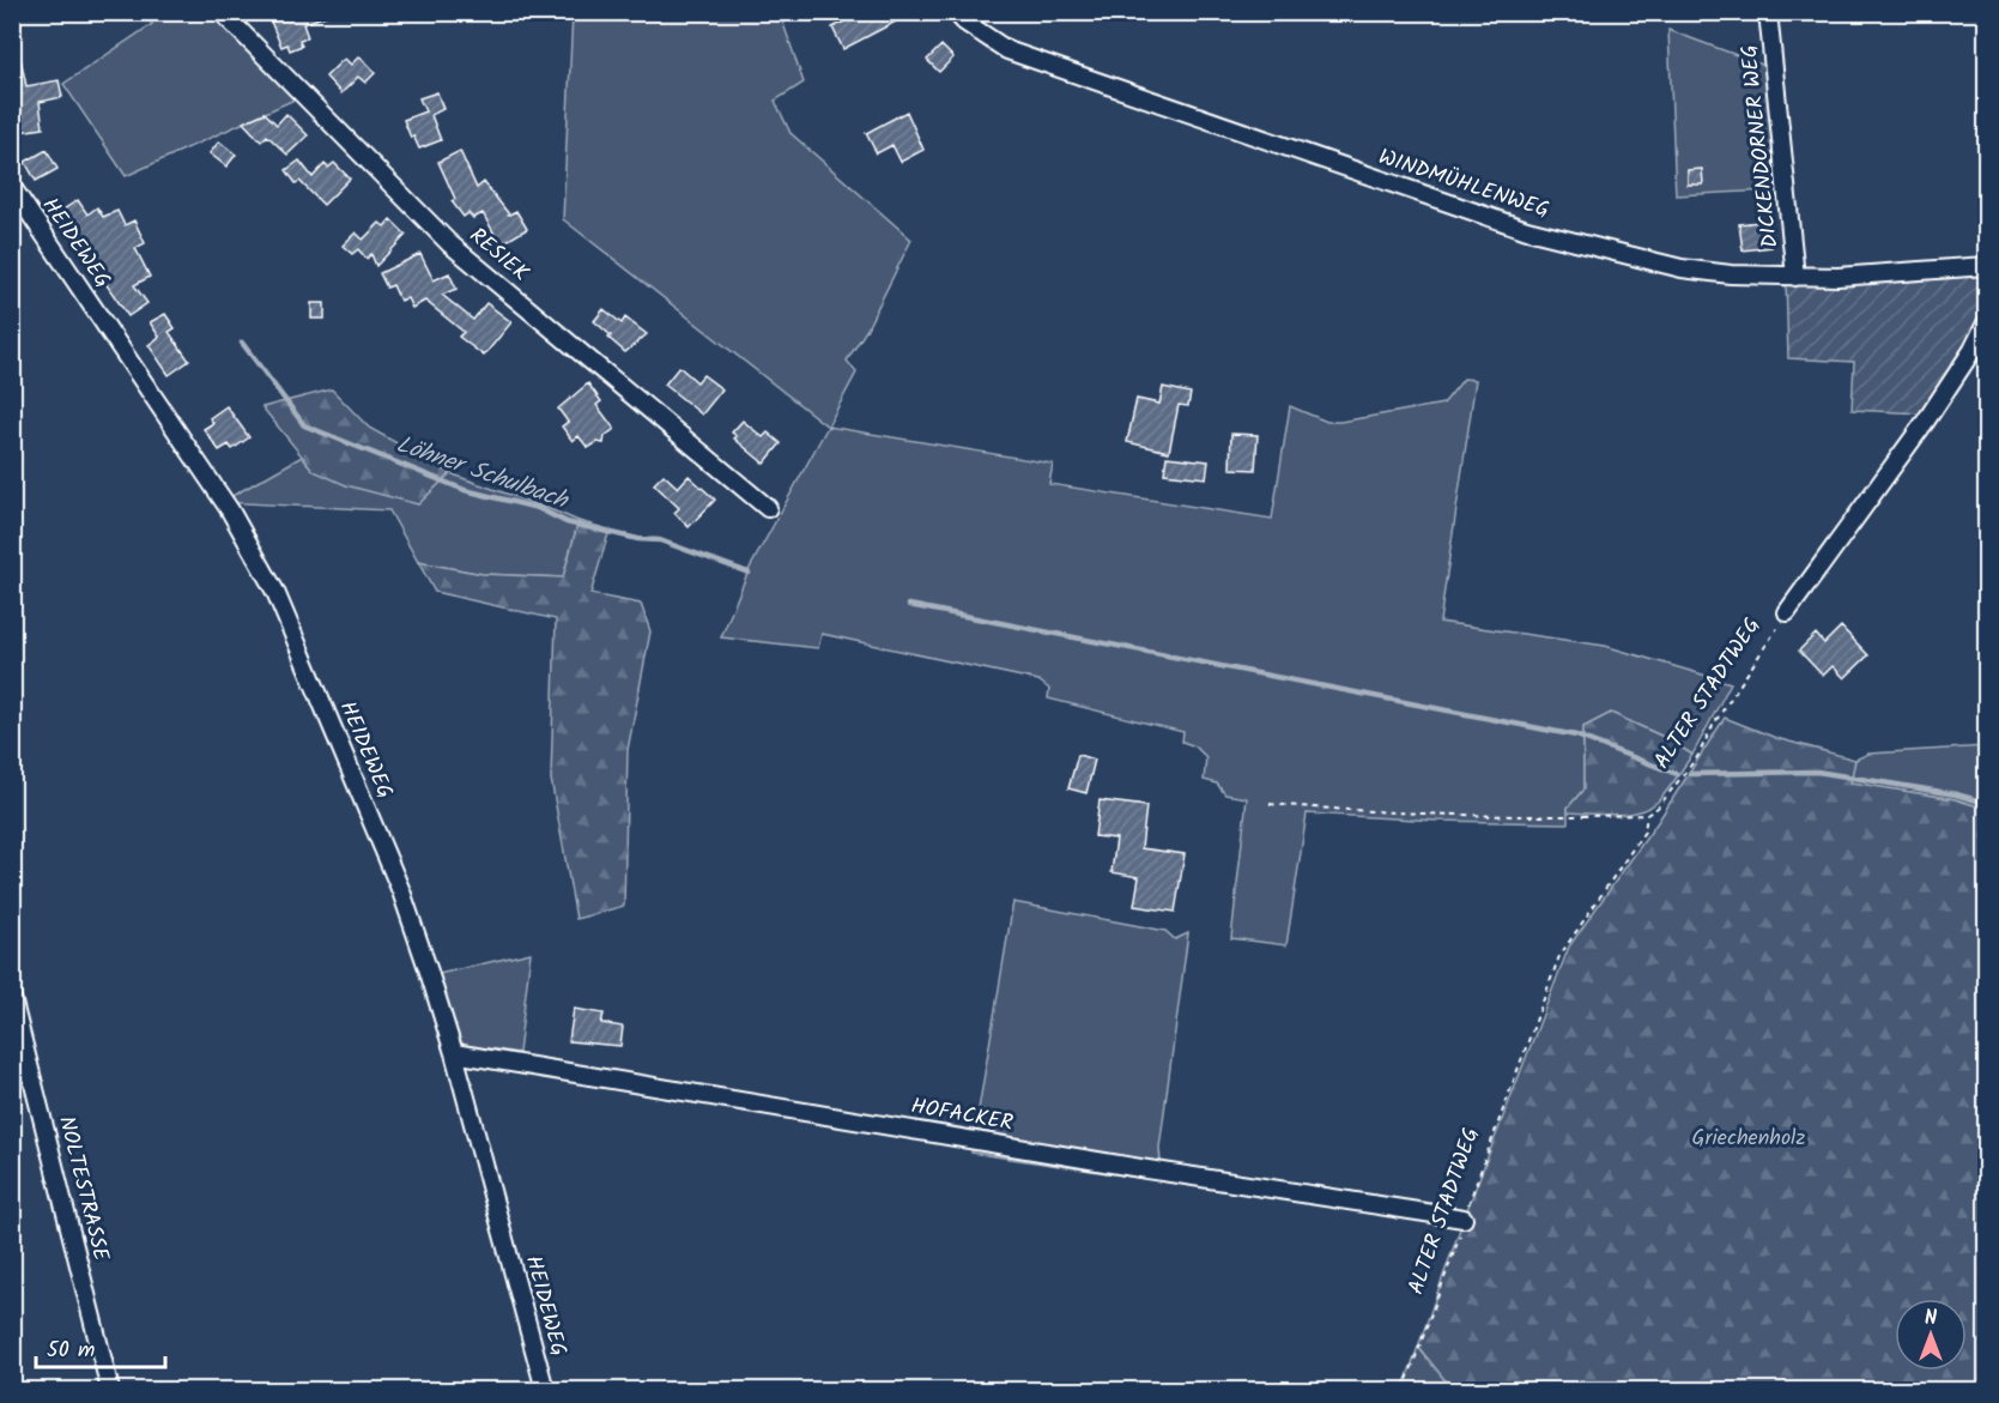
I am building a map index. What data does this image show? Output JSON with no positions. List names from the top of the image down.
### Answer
{
  "streets": {
    "street": [
      "DICKENDORNER WEG",
      "WINDMÜHLENWEG",
      "HEIDEWEG",
      "RESIEK",
      "ALTER STADTWEG",
      "HOFACKER",
      "NOLTESTRASSE"
    ]
  },
  "crossings": [
    ["DICKENDORNER WEG", "WINDMÜHLENWEG"],
    ["HEIDEWEG", "HOFACKER"],
    ["ALTER STADTWEG", "HOFACKER"]
  ],
  "water": ["Löhner Schulbach"],
  "parks": ["Griechenholz"],
  "scale_bar": "50 m",
  "north": "top"
}
